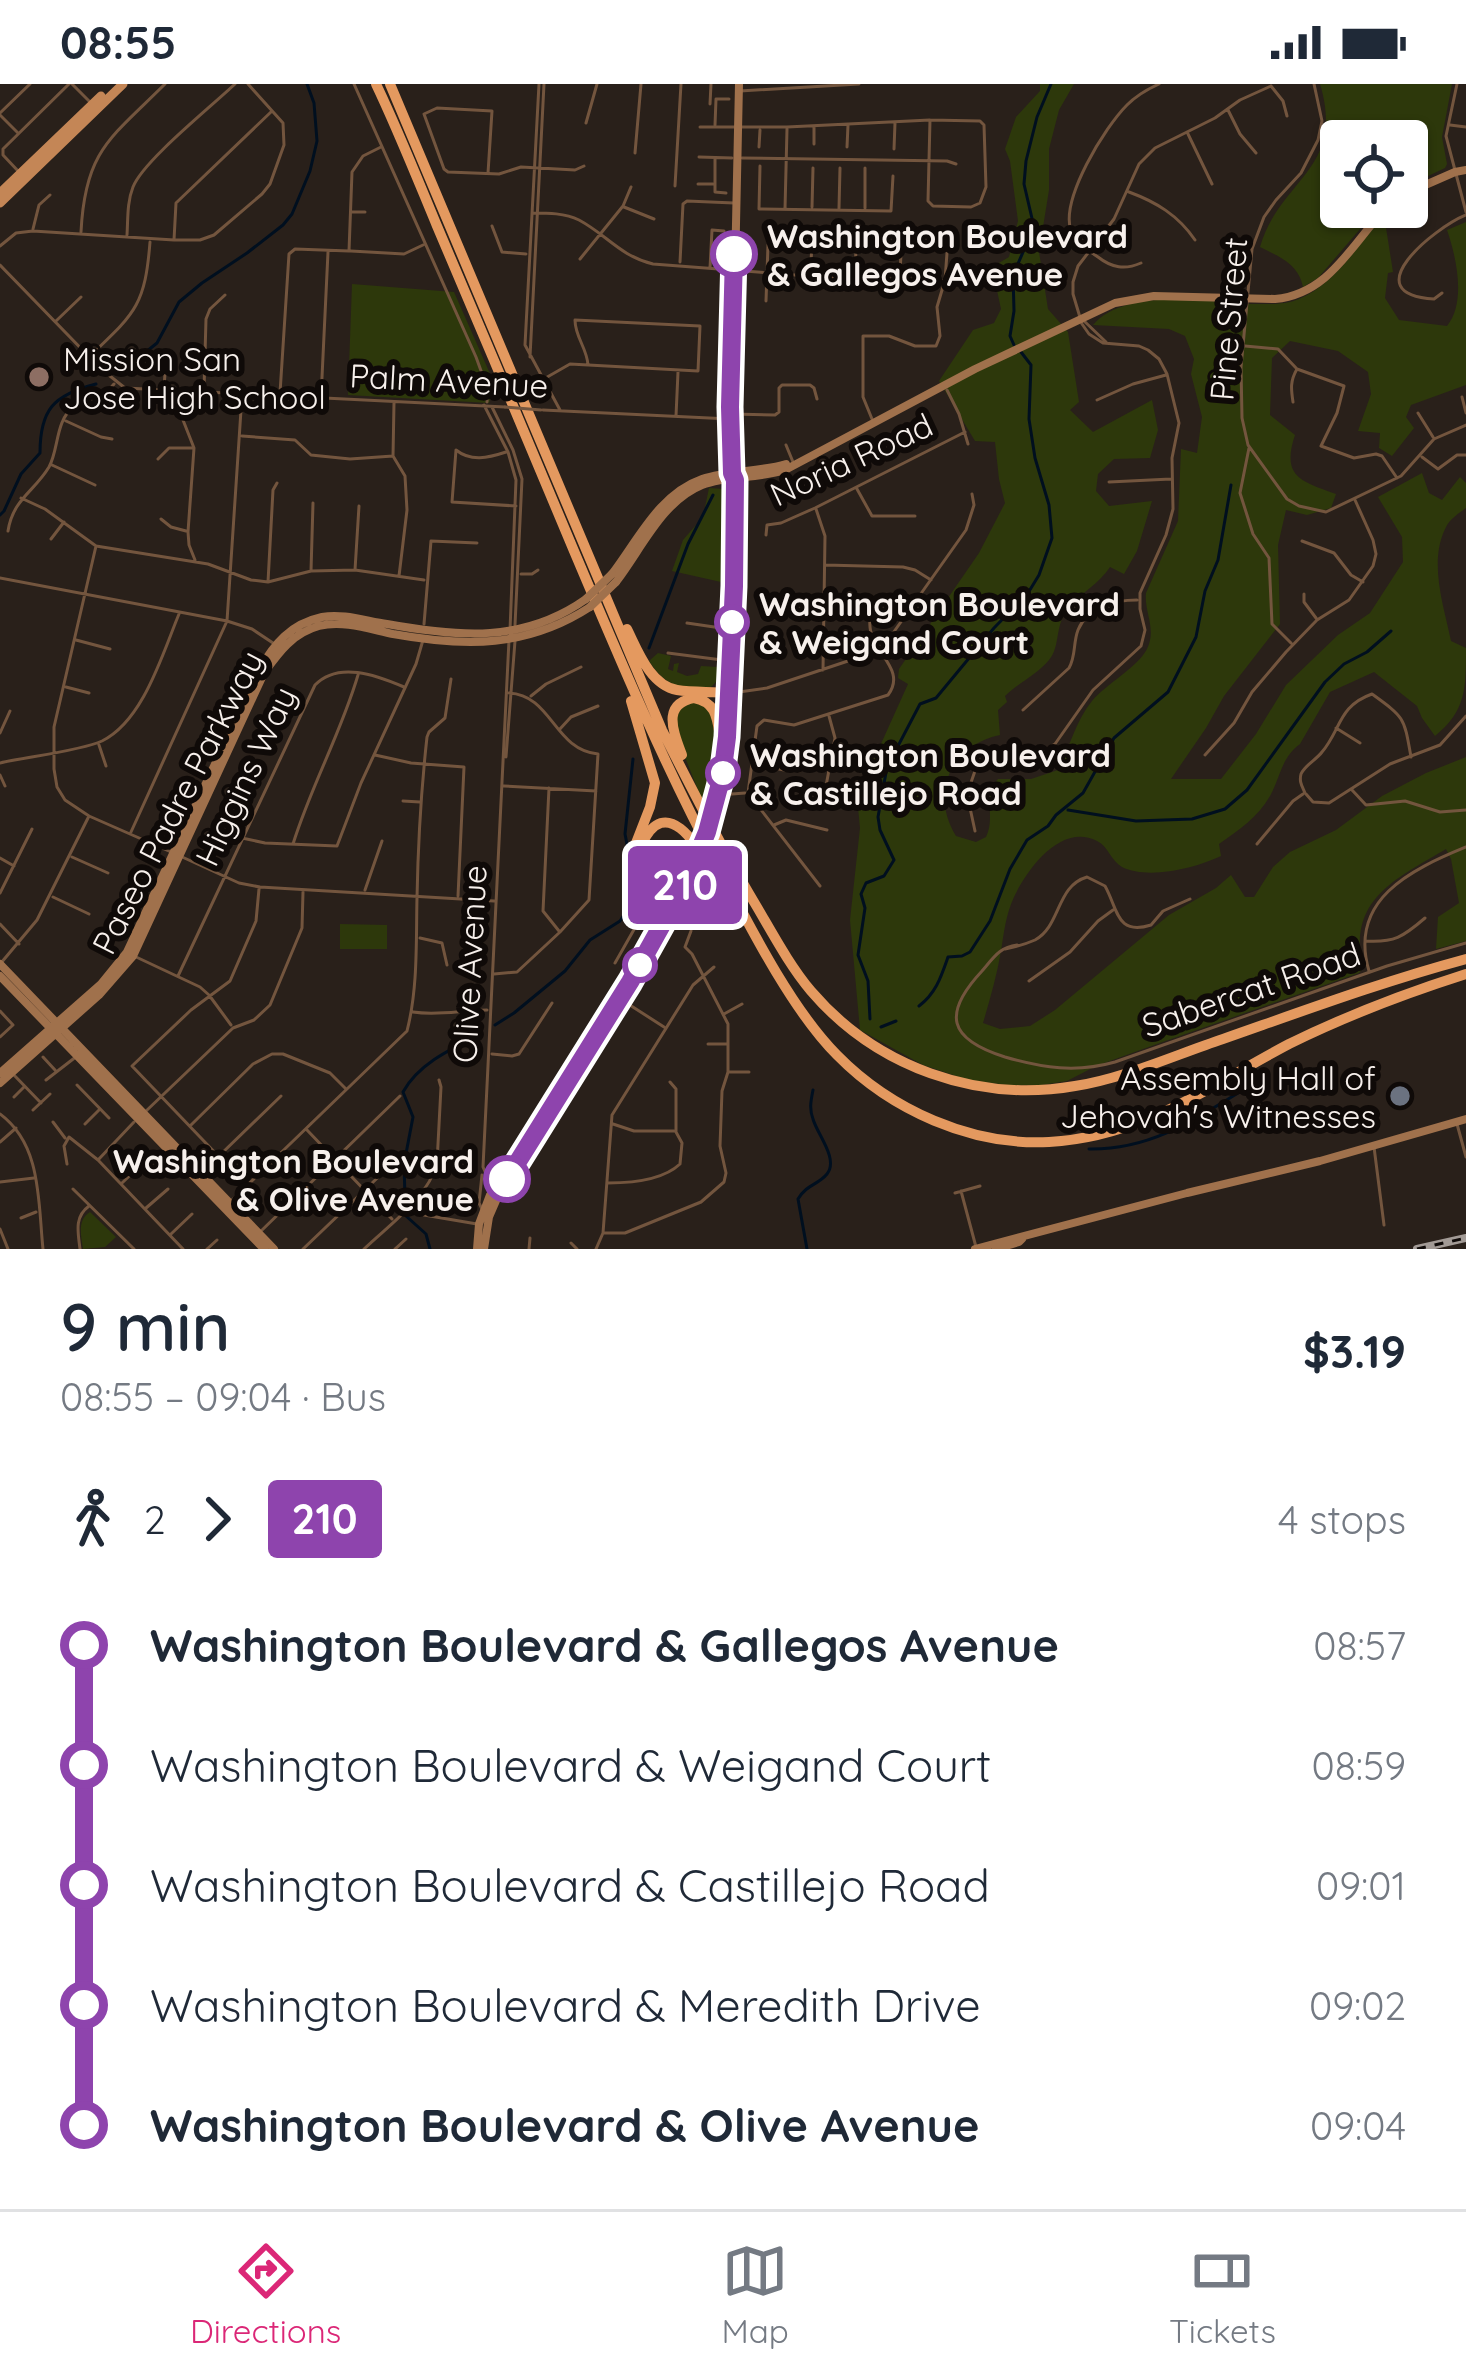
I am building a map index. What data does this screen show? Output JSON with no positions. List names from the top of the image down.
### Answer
{
  "streets": {
    "main road": ["Paseo Padre Parkway"],
    "street": [
      "Pine Street",
      "Palm Avenue",
      "Noria Road",
      "Higgins Way",
      "Olive Avenue",
      "Sabercat Road"
    ]
  },
  "crossings": [
    ["Pine Street", "Paseo Padre Parkway"],
    ["Palm Avenue", "Olive Avenue"],
    ["Paseo Padre Parkway", "Olive Avenue"]
  ],
  "places": [
    "Washington Boulevard & Gallegos Avenue",
    "Mission San Jose High School",
    "Washington Boulevard & Weigand Court",
    "Washington Boulevard & Castillejo Road",
    "Assembly Hall of Jehovah's Witnesses",
    "Washington Boulevard & Olive Avenue"
  ],
  "lines": ["bus line 210"],
  "page": {
    "status": "08:55",
    "on_map": "210",
    "heading": ["9 min", "08:55 – 09:04 · Bus", "$3.19"],
    "legs": ["2", "210", "4 stops"],
    "list": [
      {
        "name": "Washington Boulevard & Gallegos Avenue",
        "value": "08:57"
      },
      {
        "name": "Washington Boulevard & Weigand Court",
        "value": "08:59"
      },
      {
        "name": "Washington Boulevard & Castillejo Road",
        "value": "09:01"
      },
      {
        "name": "Washington Boulevard & Meredith Drive",
        "value": "09:02"
      },
      {
        "name": "Washington Boulevard & Olive Avenue",
        "value": "09:04"
      }
    ],
    "tabs": ["Directions", "Map", "Tickets"]
  }
}
